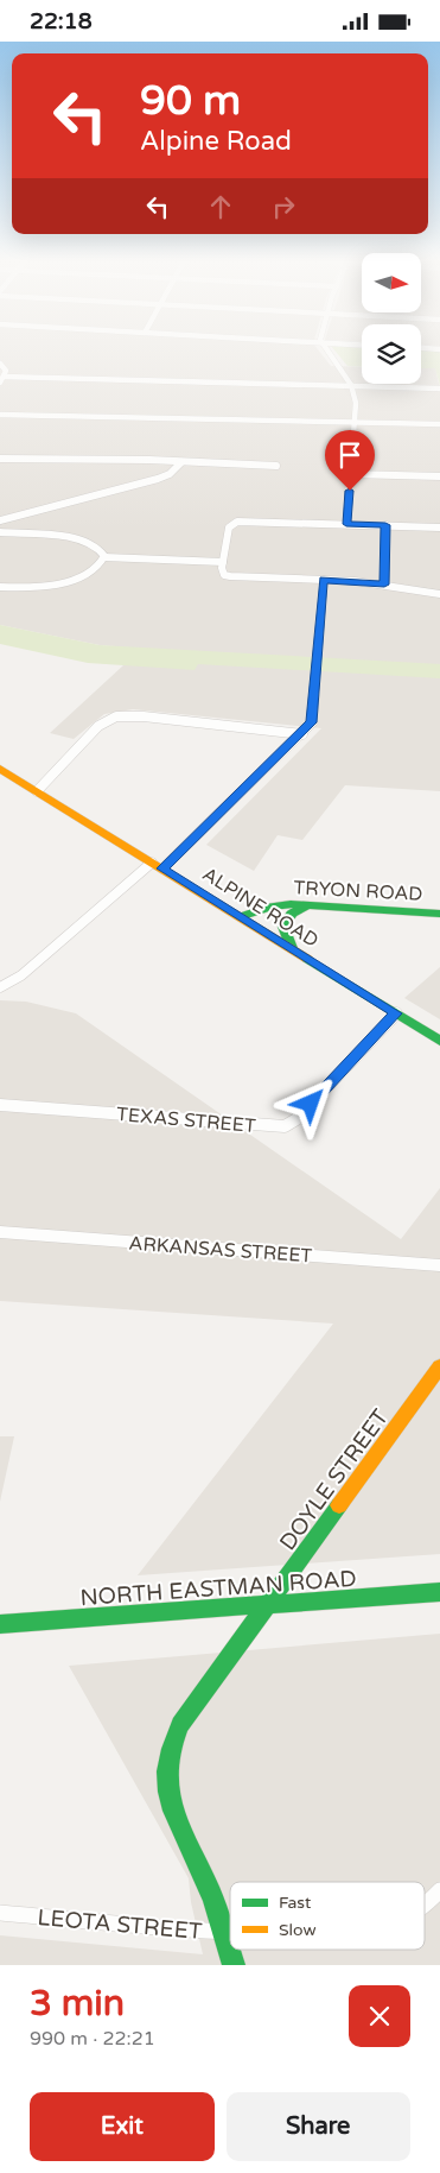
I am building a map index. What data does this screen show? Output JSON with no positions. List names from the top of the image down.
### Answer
{
  "streets": {
    "main road": [
      "TRYON ROAD",
      "ALPINE ROAD",
      "DOYLE STREET",
      "NORTH EASTMAN ROAD"
    ],
    "street": ["TEXAS STREET", "ARKANSAS STREET", "LEOTA STREET"]
  },
  "crossings": [
    ["TRYON ROAD", "ALPINE ROAD"],
    ["ALPINE ROAD", "TEXAS STREET"],
    ["DOYLE STREET", "NORTH EASTMAN ROAD"],
    ["DOYLE STREET", "LEOTA STREET"]
  ],
  "legend": ["Fast", "Slow"],
  "north": "right",
  "page": {
    "status": "22:18",
    "turn": ["90 m", "Alpine Road"],
    "heading": ["3 min", "990 m · 22:21"],
    "buttons": ["Exit", "Share"]
  }
}
